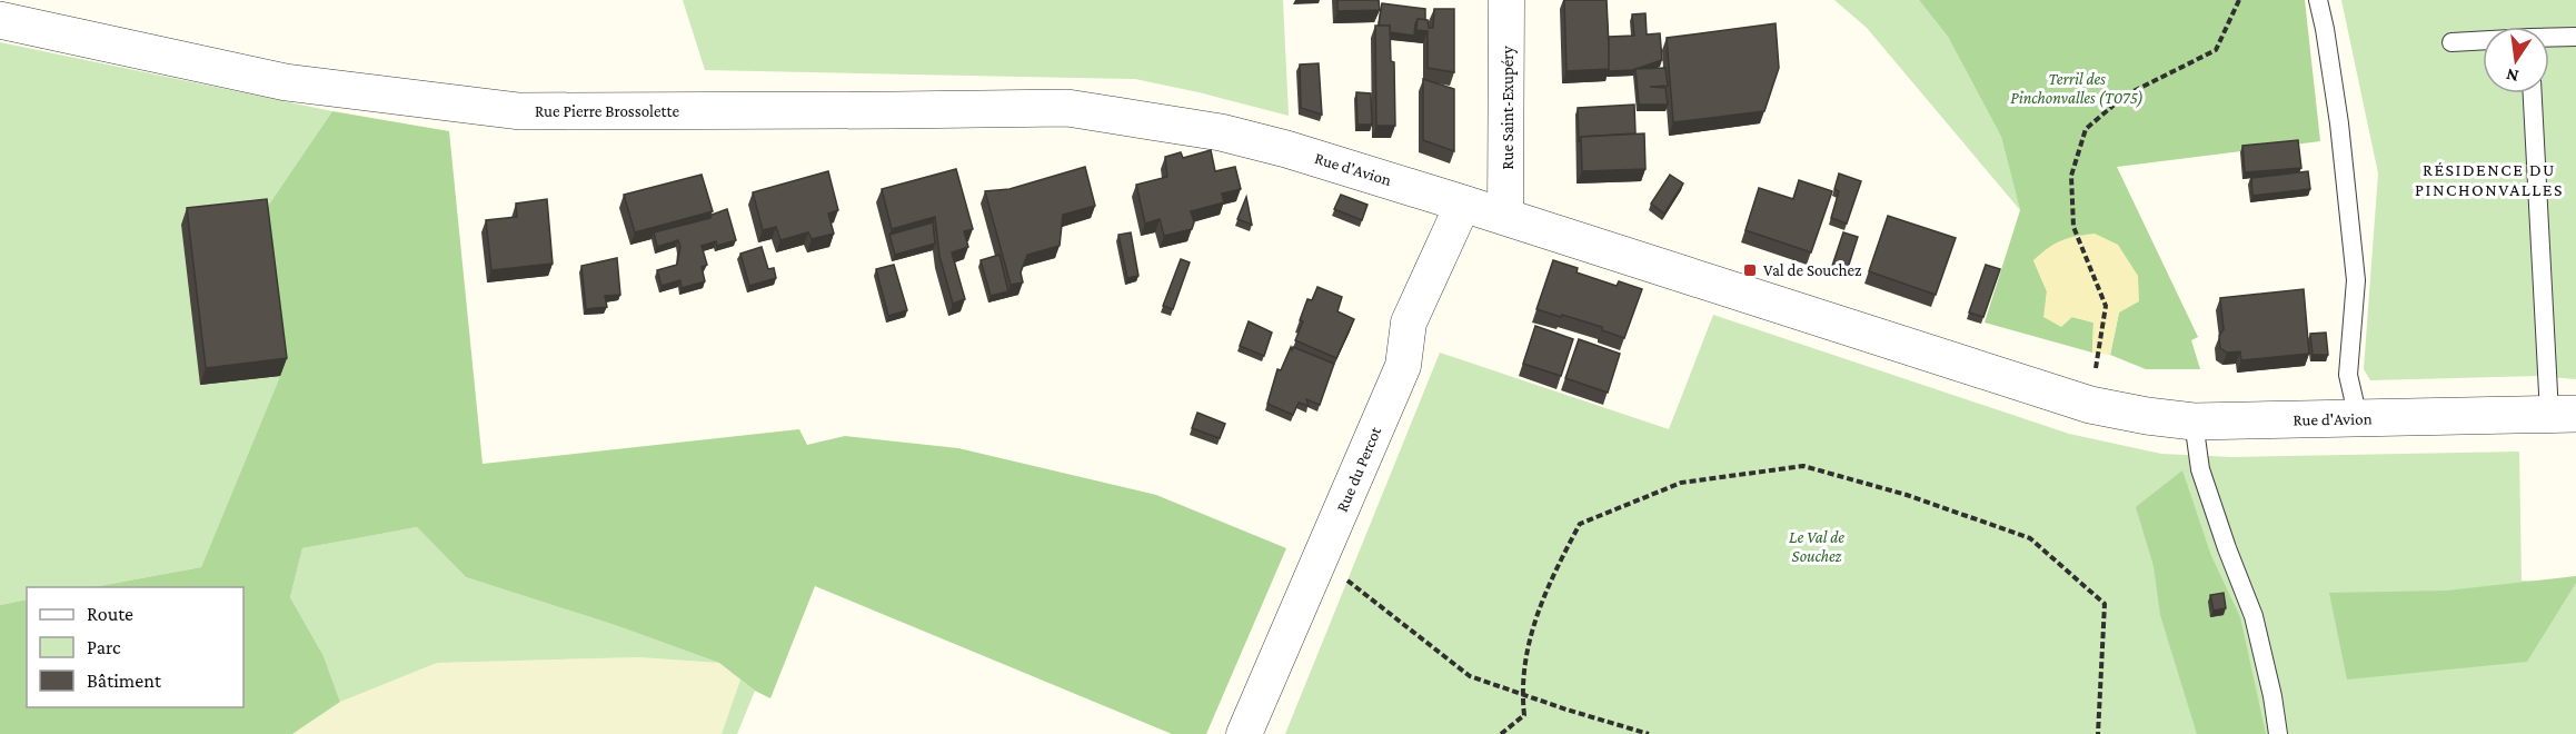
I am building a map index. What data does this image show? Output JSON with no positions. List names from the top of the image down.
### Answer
{
  "streets": {
    "street": [
      "Rue Saint-Exupéry",
      "Rue Pierre Brossolette",
      "Rue d'Avion",
      "Rue du Percot"
    ]
  },
  "crossings": [
    ["Rue Saint-Exupéry", "Rue d'Avion"],
    ["Rue Saint-Exupéry", "Rue du Percot"],
    ["Rue Pierre Brossolette", "Rue d'Avion"],
    ["Rue d'Avion", "Rue du Percot"]
  ],
  "districts": ["RÉSIDENCE DU PINCHONVALLES"],
  "parks": ["Terril des Pinchonvalles (T075)", "Le Val de Souchez"],
  "places": {
    "transit": ["Val de Souchez"]
  },
  "legend": ["Route", "Parc", "Bâtiment"],
  "north": "bottom"
}
